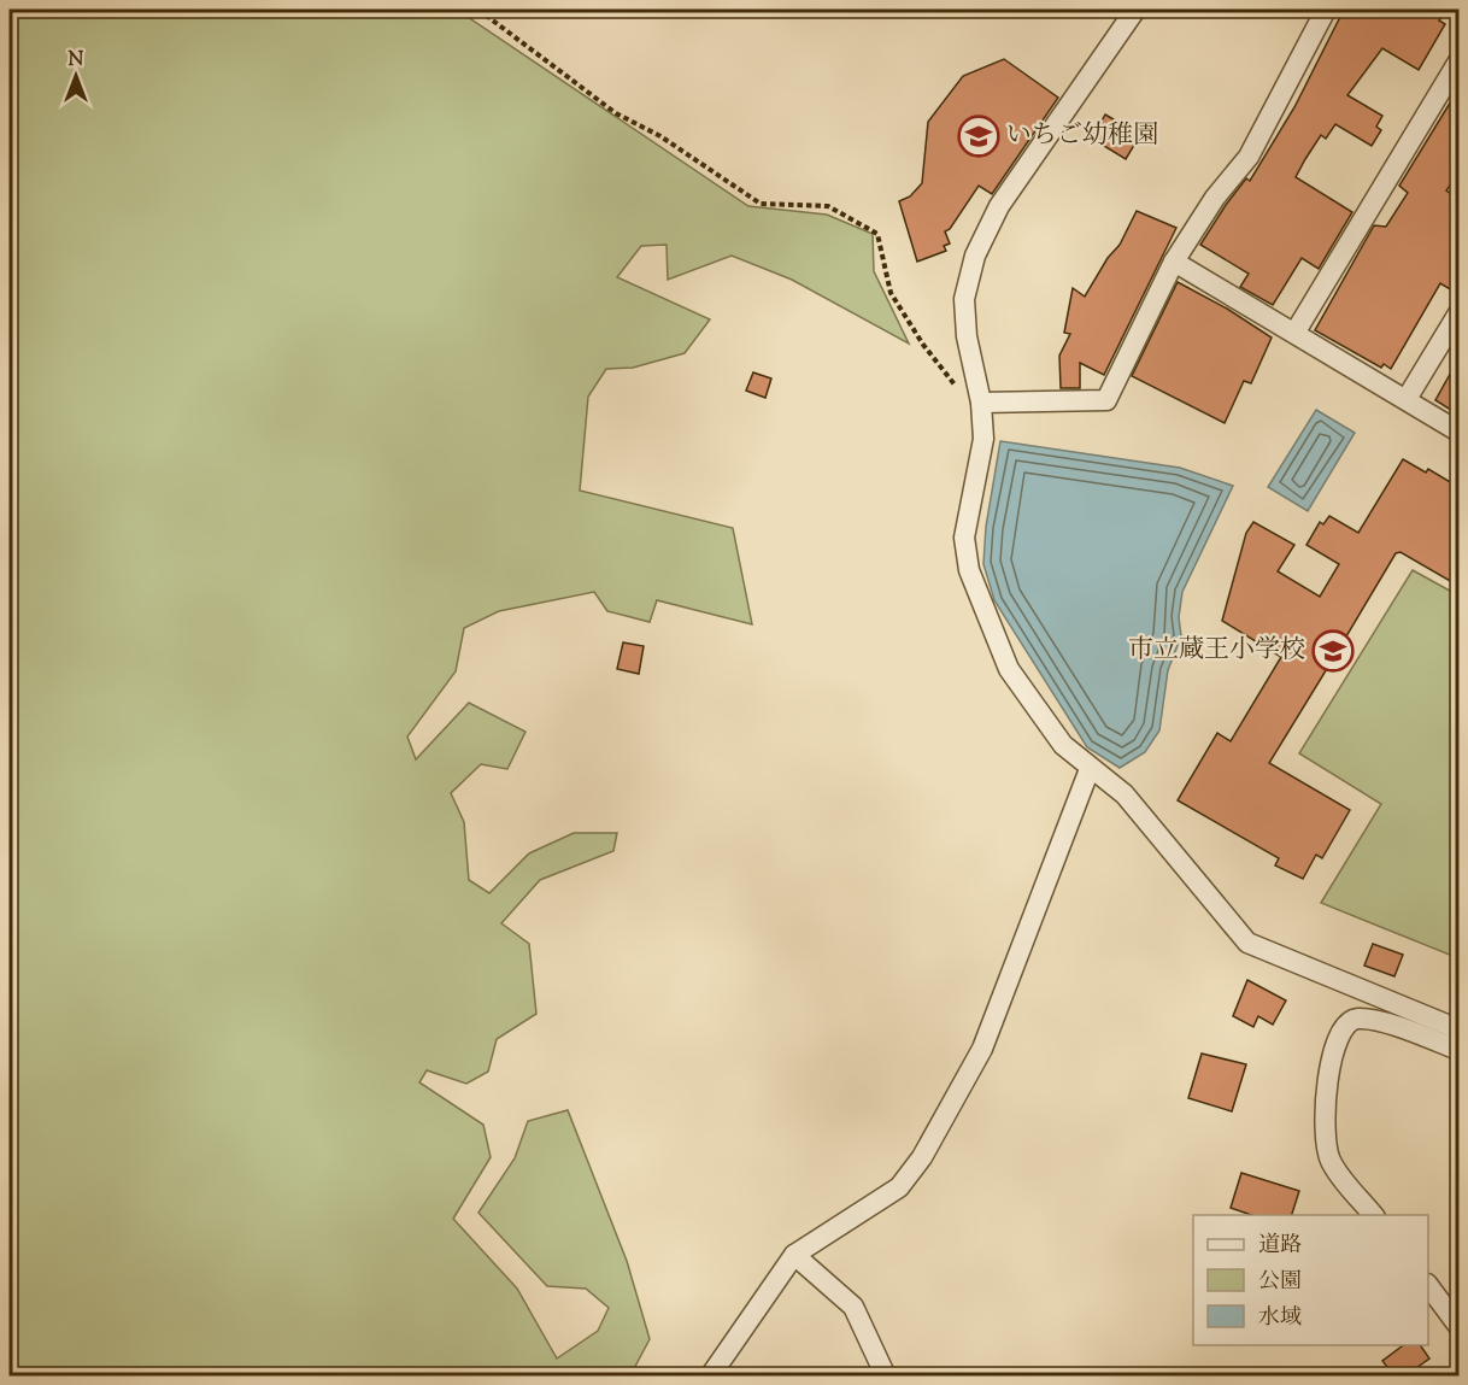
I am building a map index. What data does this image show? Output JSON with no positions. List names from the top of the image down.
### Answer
{
  "places": {
    "school or university": ["いちご幼稚園", "市立蔵王小学校"]
  },
  "legend": ["道路", "公園", "水域"],
  "north": "top"
}
